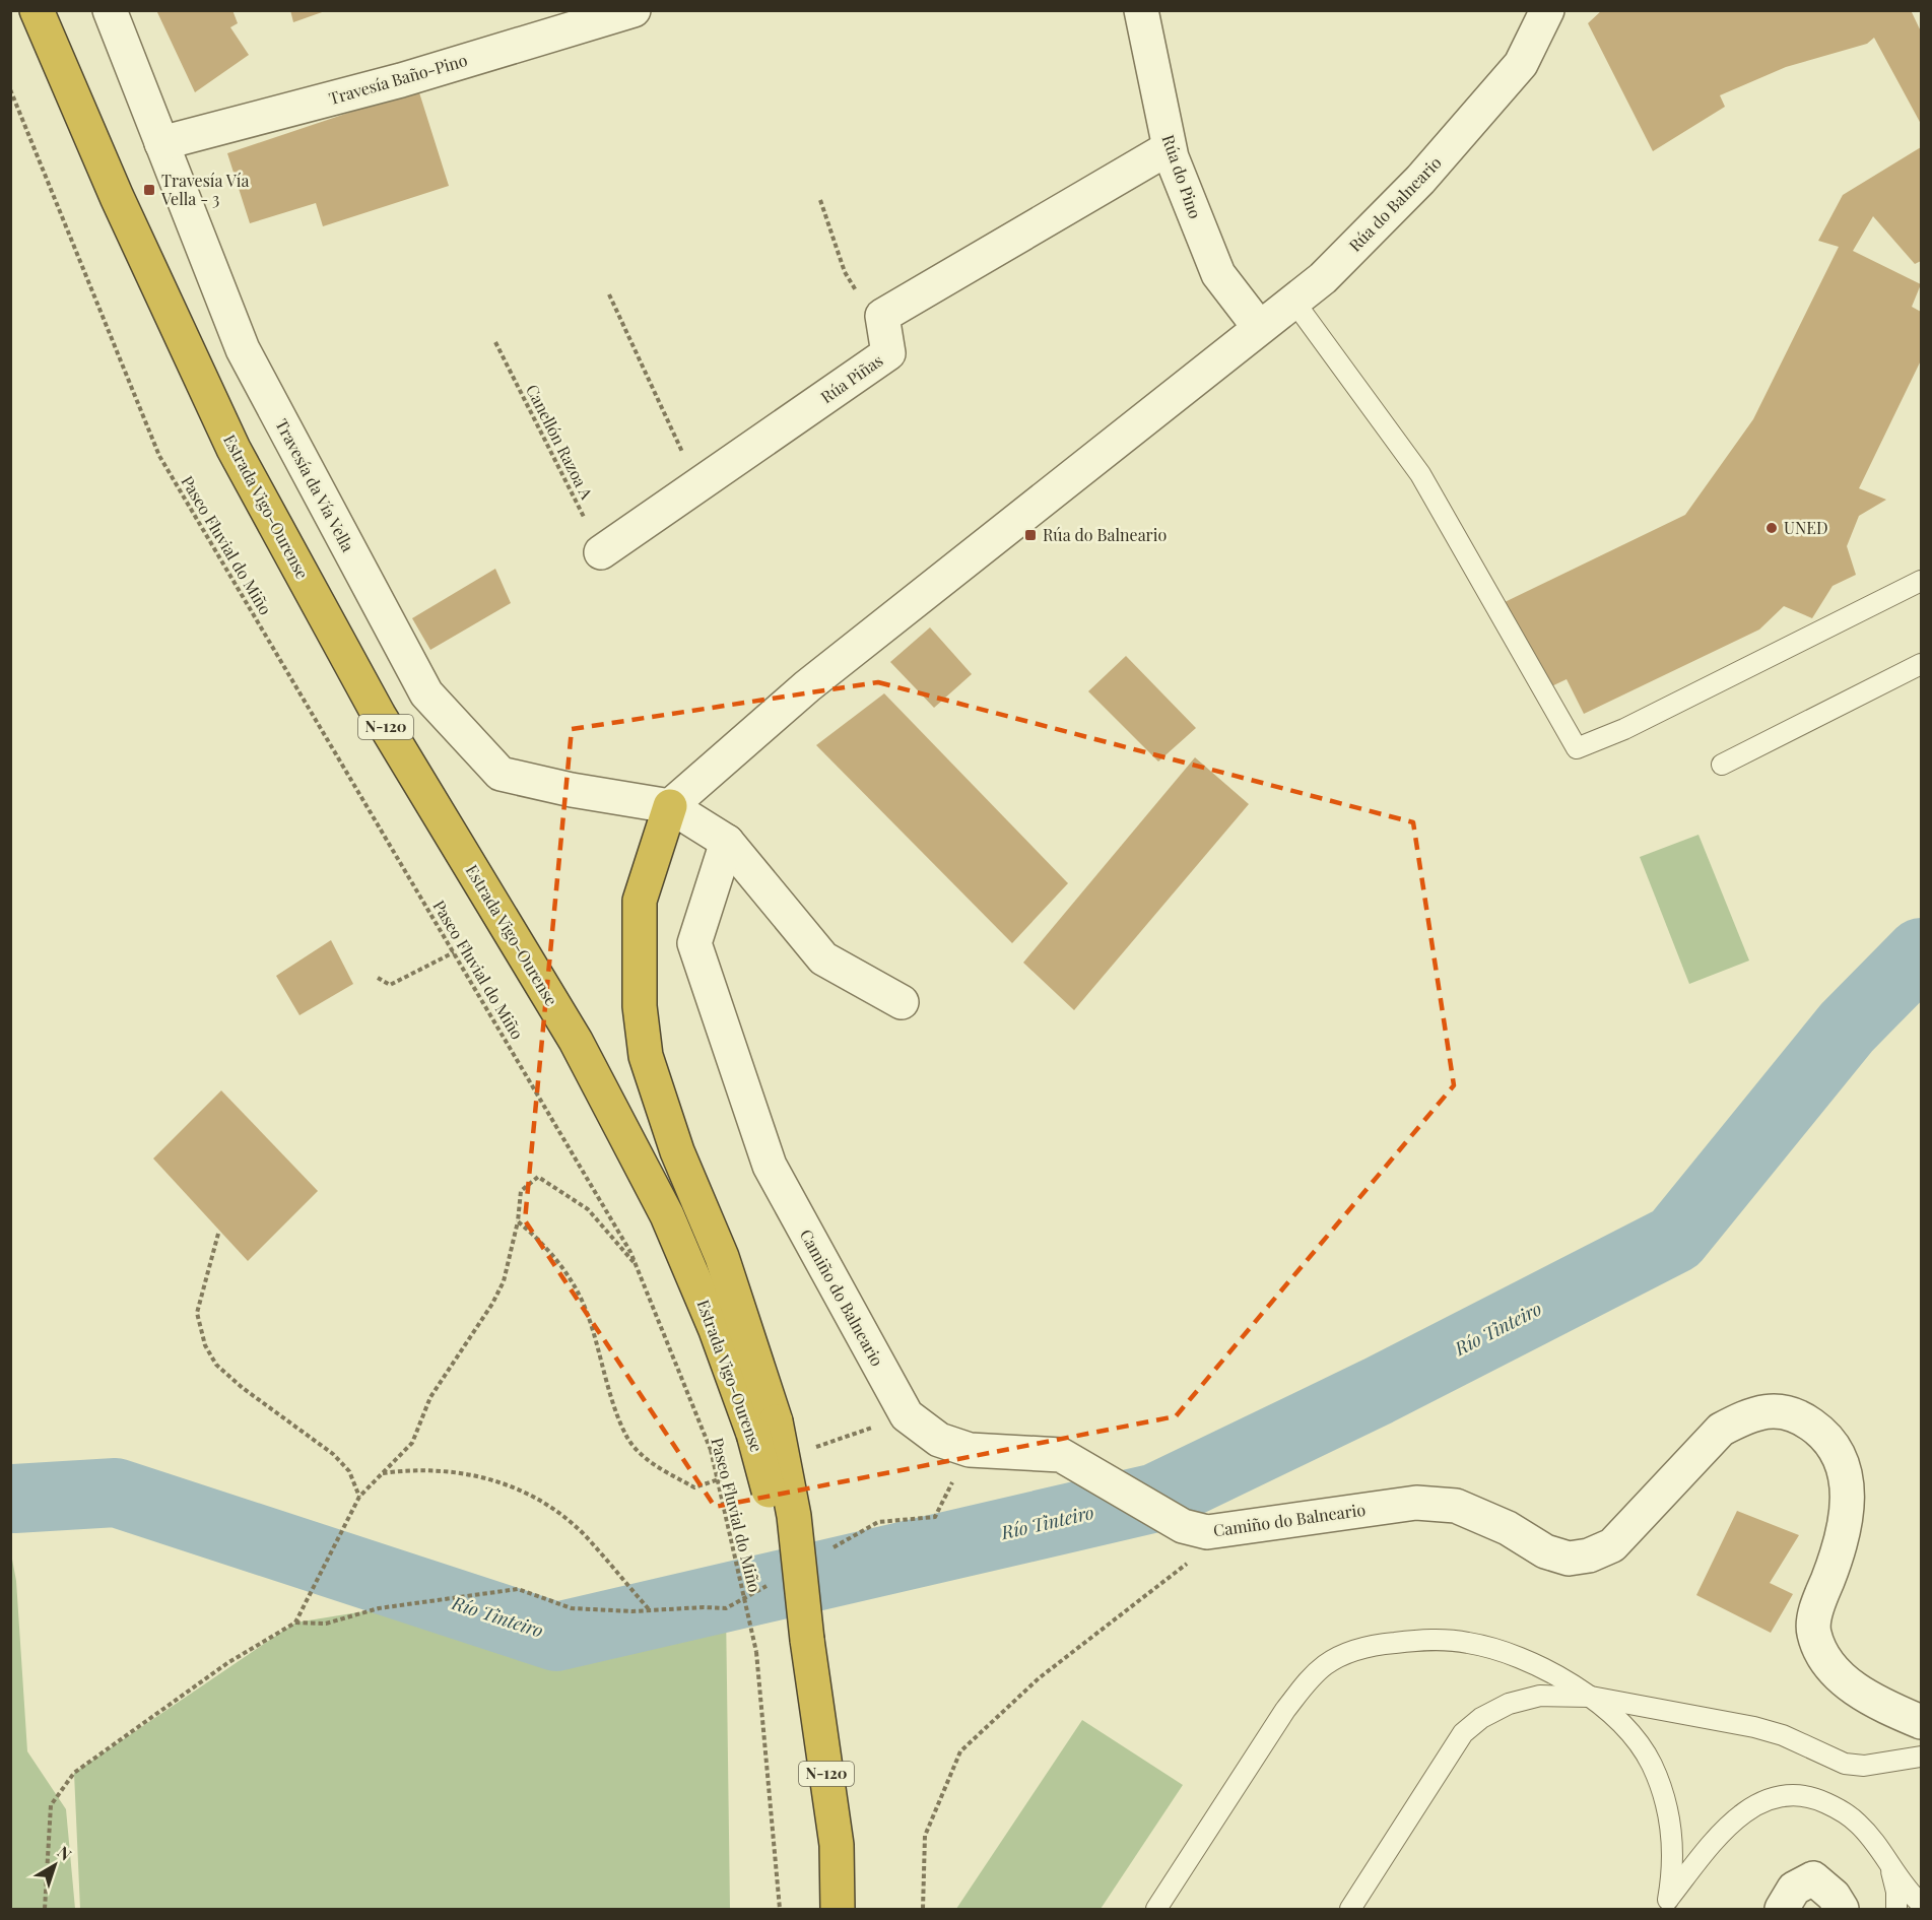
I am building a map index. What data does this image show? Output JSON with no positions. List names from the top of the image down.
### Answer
{
  "streets": {
    "highway": ["Estrada Vigo-Ourense", "N-120"],
    "street": [
      "Travesía Baño-Pino",
      "Rúa do Pino",
      "Rúa do Balneario",
      "Rúa Piñas",
      "Travesía da Vía Vella",
      "Camiño do Balneario"
    ],
    "path": ["Canellón Razoa A", "Paseo Fluvial do Miño"]
  },
  "crossings": [
    ["Travesía Baño-Pino", "Travesía da Vía Vella"],
    ["Rúa do Pino", "Rúa do Balneario"],
    ["Rúa do Balneario", "Travesía da Vía Vella"],
    ["Rúa Piñas", "Canellón Razoa A"]
  ],
  "water": ["Río Tinteiro"],
  "places": {
    "transit": ["Travesía Vía Vella - 3", "Rúa do Balneario"],
    "other": ["UNED"]
  },
  "north": "top right"
}
